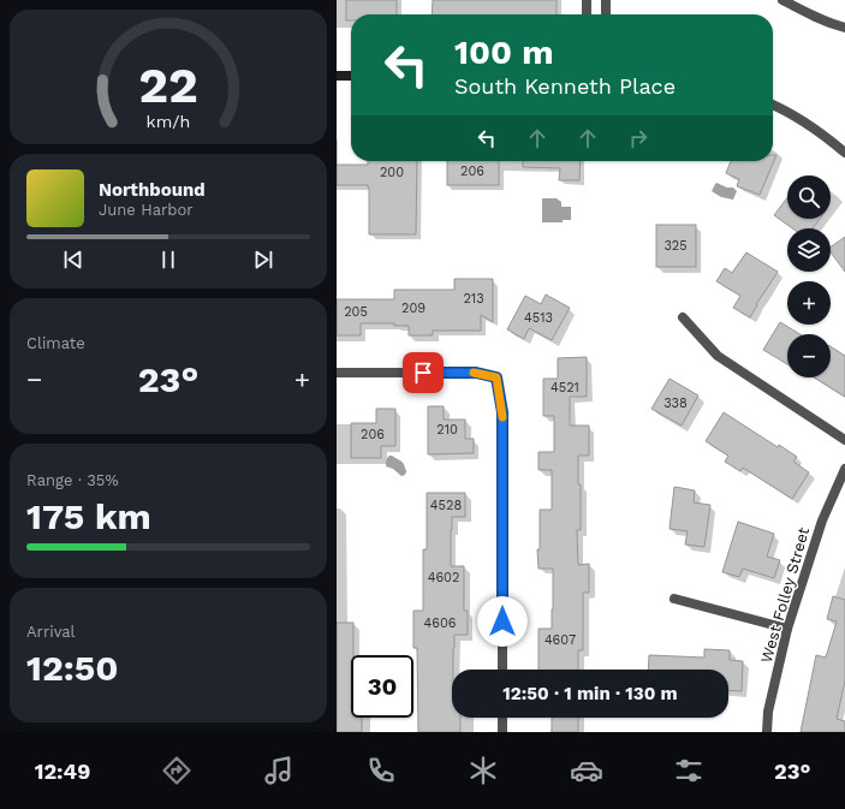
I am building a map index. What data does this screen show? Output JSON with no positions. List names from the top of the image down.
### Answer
{
  "streets": {
    "street": ["West Folley Street"]
  },
  "house_numbers": [
    "206",
    "200",
    "325",
    "213",
    "209",
    "205",
    "4513",
    "4521",
    "338",
    "210",
    "206",
    "4528",
    "4602",
    "4606",
    "4607"
  ],
  "page": {
    "turn": ["100 m", "South Kenneth Place"],
    "song": ["Northbound", "June Harbor"],
    "map_buttons": ["+", "−"],
    "tile": [
      "Climate",
      ["Range · 35%", "175 km"],
      ["Arrival", "12:50"]
    ],
    "heat": ["−", "23°", "+"],
    "limit": "30",
    "trip": "12:50 · 1 min · 130 m",
    "tabs": ["12:49", "23°"],
    "gauge": ["22", "km/h"]
  }
}
